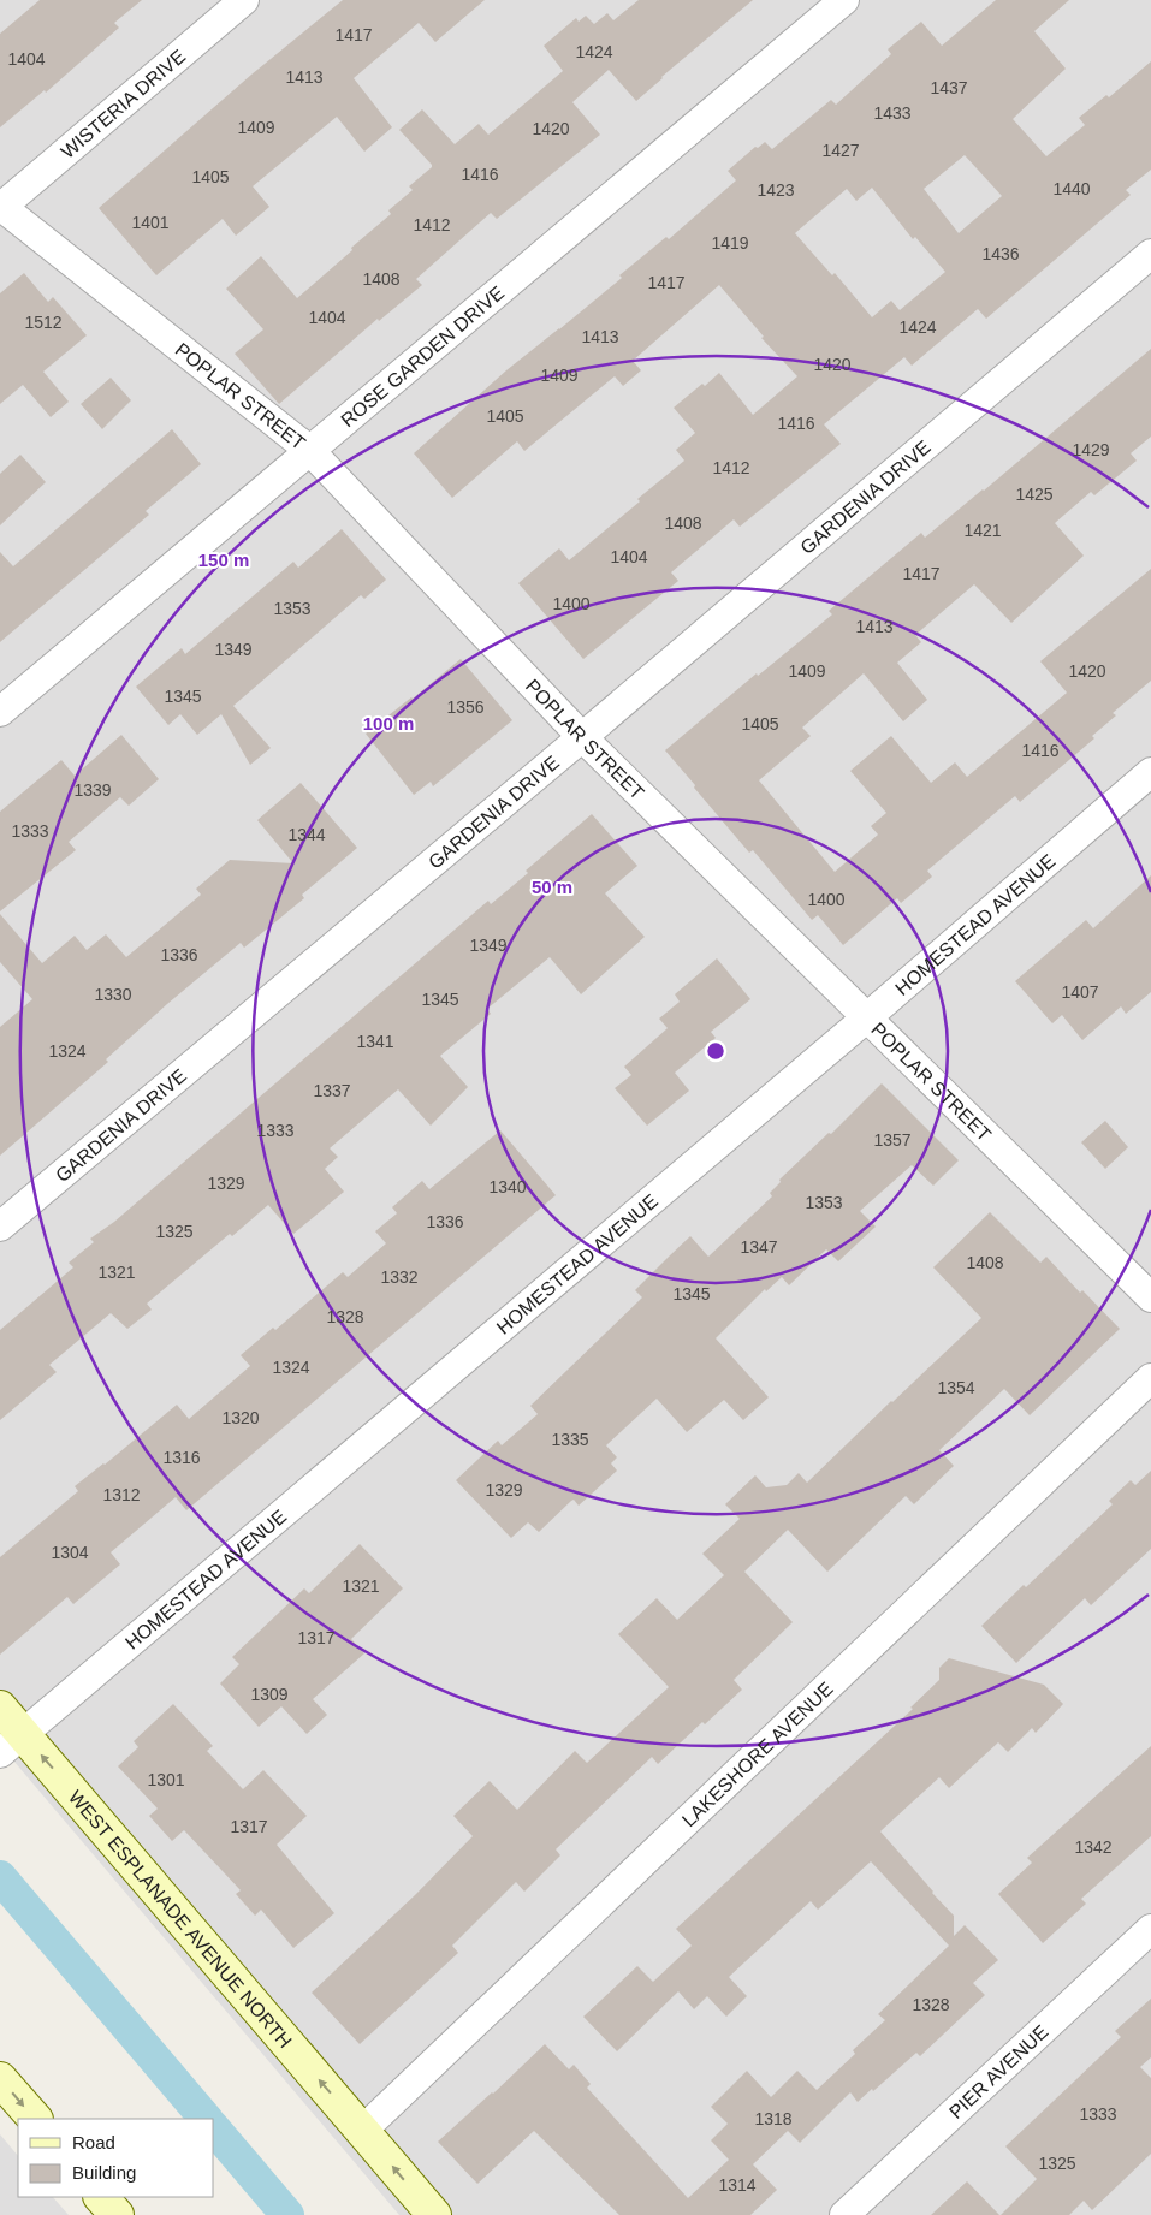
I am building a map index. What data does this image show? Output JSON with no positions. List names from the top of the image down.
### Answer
{
  "streets": {
    "main road": ["WEST ESPLANADE AVENUE NORTH"],
    "street": [
      "WISTERIA DRIVE",
      "ROSE GARDEN DRIVE",
      "POPLAR STREET",
      "GARDENIA DRIVE",
      "HOMESTEAD AVENUE",
      "LAKESHORE AVENUE",
      "PIER AVENUE"
    ]
  },
  "crossings": [
    ["WISTERIA DRIVE", "POPLAR STREET"],
    ["ROSE GARDEN DRIVE", "POPLAR STREET"],
    ["POPLAR STREET", "GARDENIA DRIVE"],
    ["POPLAR STREET", "HOMESTEAD AVENUE"],
    ["HOMESTEAD AVENUE", "WEST ESPLANADE AVENUE NORTH"],
    ["LAKESHORE AVENUE", "WEST ESPLANADE AVENUE NORTH"]
  ],
  "one_way": ["WEST ESPLANADE AVENUE NORTH"],
  "house_numbers": [
    "1417",
    "1424",
    "1404",
    "1413",
    "1437",
    "1433",
    "1409",
    "1420",
    "1427",
    "1416",
    "1405",
    "1440",
    "1423",
    "1401",
    "1412",
    "1419",
    "1436",
    "1408",
    "1417",
    "1404",
    "1512",
    "1424",
    "1413",
    "1420",
    "1409",
    "1405",
    "1416",
    "1429",
    "1412",
    "1425",
    "1408",
    "1421",
    "1404",
    "1417",
    "1400",
    "1353",
    "1413",
    "1349",
    "1409",
    "1420",
    "1345",
    "1356",
    "1405",
    "1416",
    "1339",
    "1333",
    "1344",
    "1400",
    "1349",
    "1336",
    "1407",
    "1330",
    "1345",
    "1341",
    "1324",
    "1337",
    "1333",
    "1357",
    "1329",
    "1340",
    "1353",
    "1336",
    "1325",
    "1347",
    "1408",
    "1321",
    "1332",
    "1345",
    "1328",
    "1324",
    "1354",
    "1320",
    "1335",
    "1316",
    "1329",
    "1312",
    "1304",
    "1321",
    "1317",
    "1309",
    "1301",
    "1317",
    "1342",
    "1328",
    "1333",
    "1318",
    "1325",
    "1314"
  ],
  "legend": ["Road", "Building"],
  "rings": ["150 m", "100 m", "50 m"]
}
